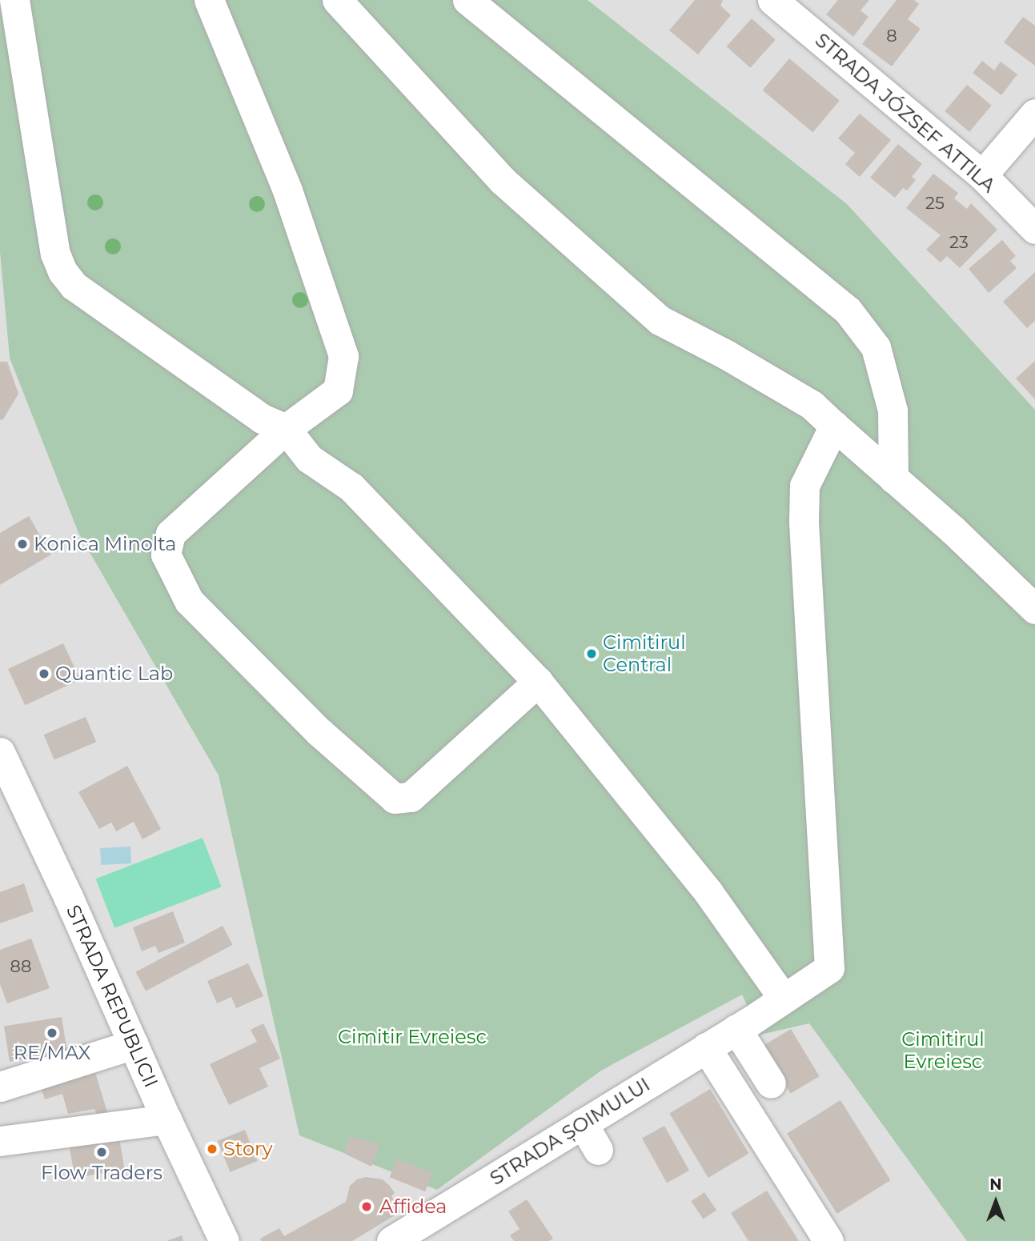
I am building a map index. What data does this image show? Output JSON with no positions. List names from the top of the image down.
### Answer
{
  "streets": {
    "street": ["STRADA JÓZSEF ATTILA", "STRADA REPUBLICII", "STRADA ȘOIMULUI"]
  },
  "parks": ["Cimitir Evreiesc", "Cimitirul Evreiesc"],
  "places": [
    "Konica Minolta",
    "Cimitirul Central",
    "Quantic Lab",
    "RE/MAX",
    "Story",
    "Flow Traders",
    "Affidea"
  ],
  "house_numbers": [
    "8",
    "25",
    "23",
    "88"
  ],
  "north": "top"
}
